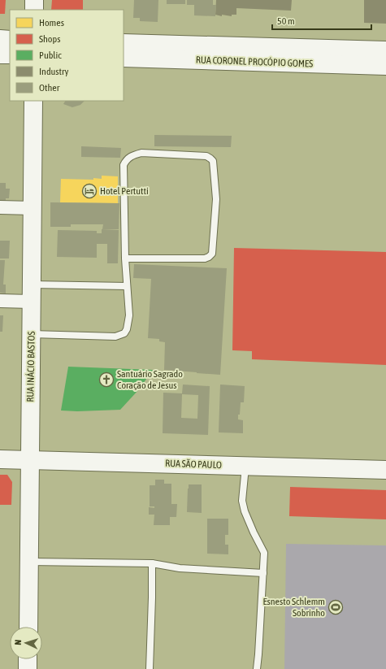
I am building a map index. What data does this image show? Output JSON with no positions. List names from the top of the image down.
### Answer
{
  "streets": {
    "main road": ["RUA CORONEL PROCÓPIO GOMES", "RUA INÁCIO BASTOS", "RUA SÃO PAULO"]
  },
  "crossings": [
    ["RUA INÁCIO BASTOS", "RUA SÃO PAULO"]
  ],
  "places": {
    "hotel": ["Hotel Pertutti"],
    "church": ["Santuário Sagrado Coração de Jesus"],
    "sports": ["Esnesto Schlemm Sobrinho"]
  },
  "legend": [
    "Homes",
    "Shops",
    "Public",
    "Industry",
    "Other"
  ],
  "scale_bar": "50 m",
  "north": "left"
}
